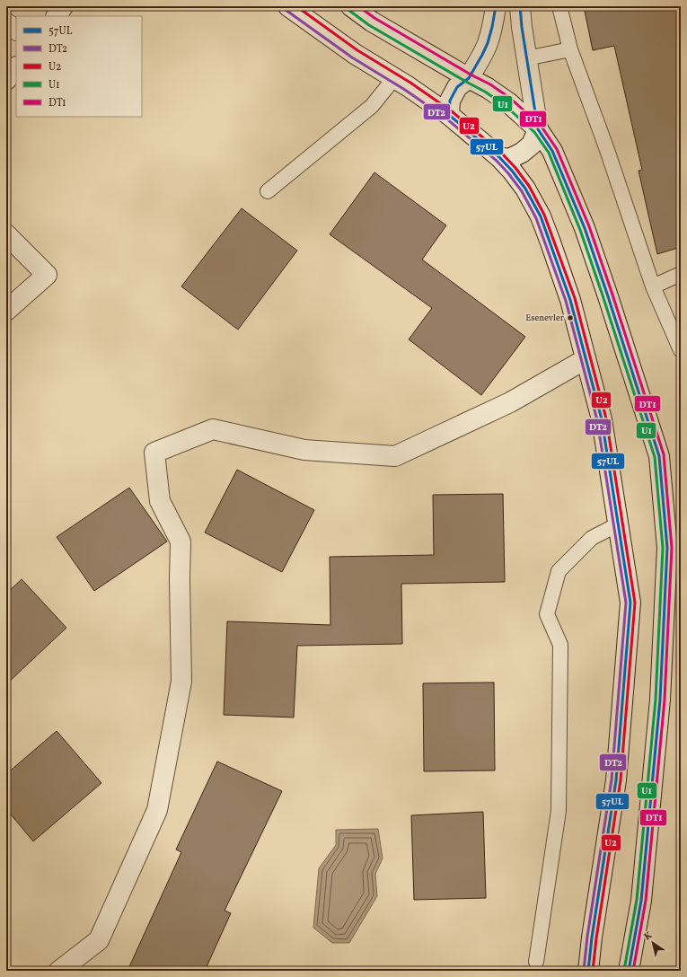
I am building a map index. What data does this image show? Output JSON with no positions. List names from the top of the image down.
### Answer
{
  "places": ["Esenevler"],
  "lines": [
    "transit line 57UL",
    "transit line U2",
    "transit line DT1",
    "transit line DT2",
    "transit line U1"
  ],
  "legend": [
    "57UL",
    "DT2",
    "U2",
    "U1",
    "DT1"
  ],
  "north": "top left"
}
